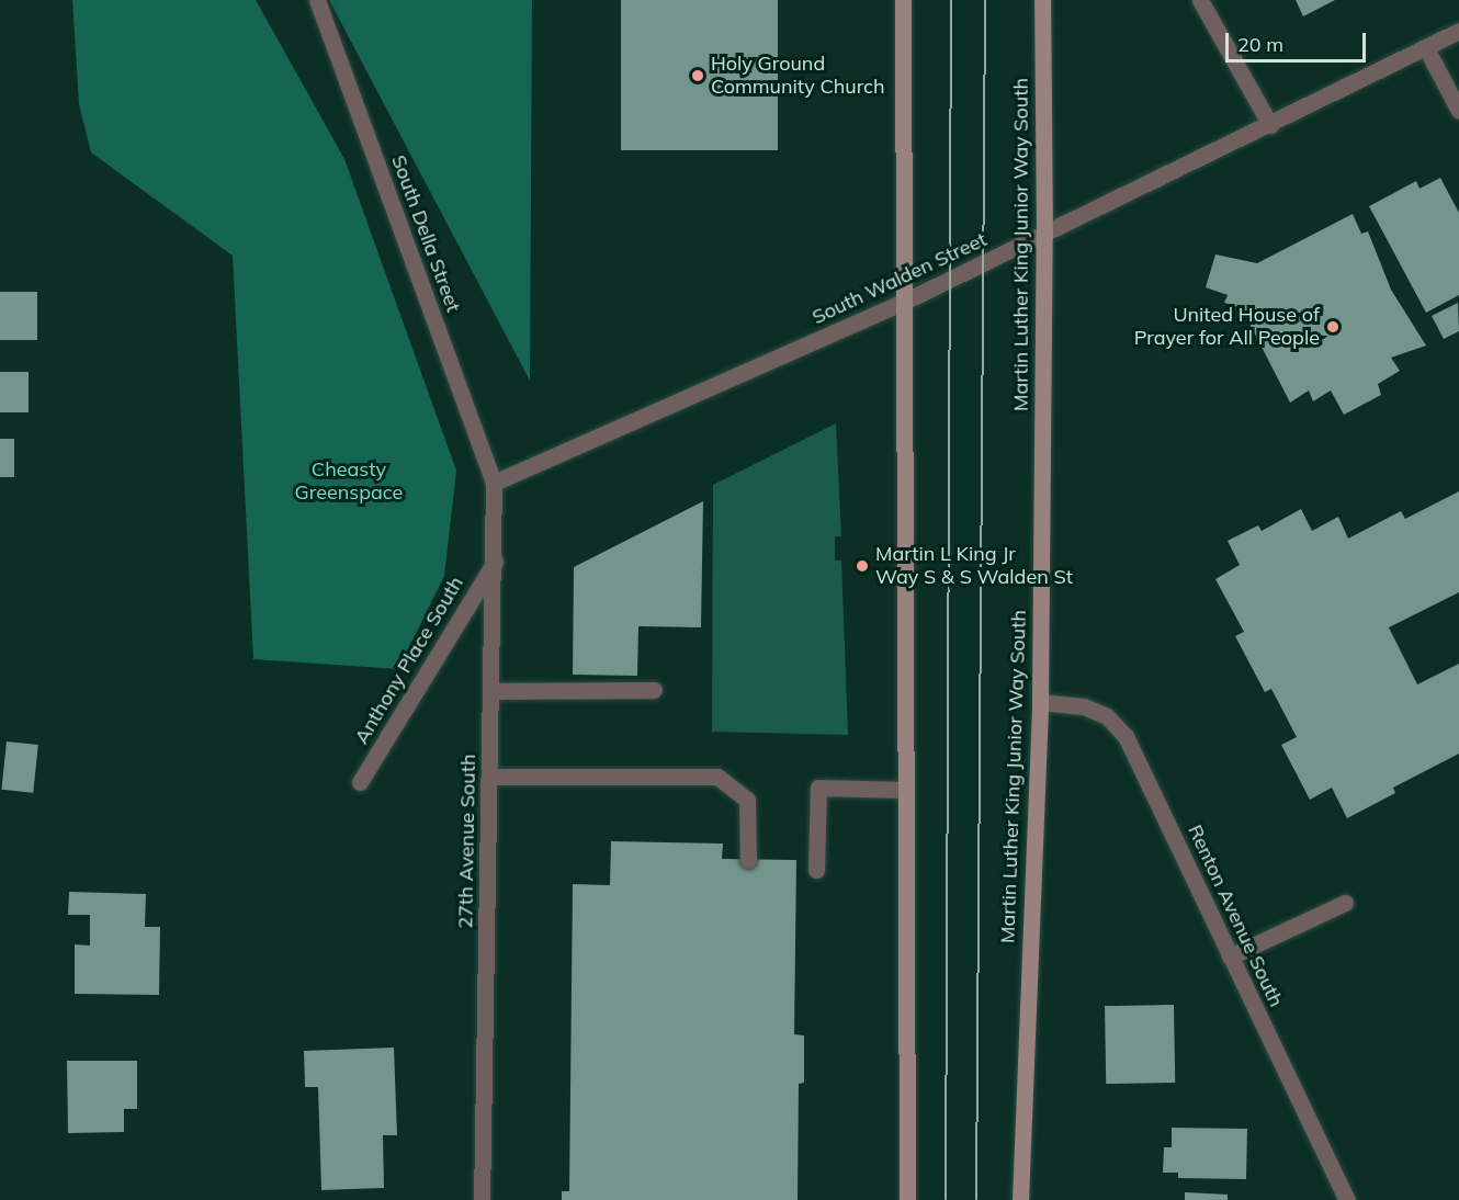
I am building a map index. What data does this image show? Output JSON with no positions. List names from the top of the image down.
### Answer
{
  "streets": {
    "main road": ["Martin Luther King Junior Way South"],
    "street": [
      "South Della Street",
      "South Walden Street",
      "Anthony Place South",
      "27th Avenue South",
      "Renton Avenue South"
    ]
  },
  "crossings": [
    ["South Della Street", "South Walden Street"],
    ["South Della Street", "27th Avenue South"],
    ["Martin Luther King Junior Way South", "South Walden Street"],
    ["Martin Luther King Junior Way South", "Renton Avenue South"],
    ["South Walden Street", "27th Avenue South"],
    ["Anthony Place South", "27th Avenue South"]
  ],
  "parks": ["Cheasty Greenspace"],
  "places": ["Holy Ground Community Church", "United House of Prayer for All People", "Martin L King Jr Way S & S Walden St"],
  "scale_bar": "20 m"
}
